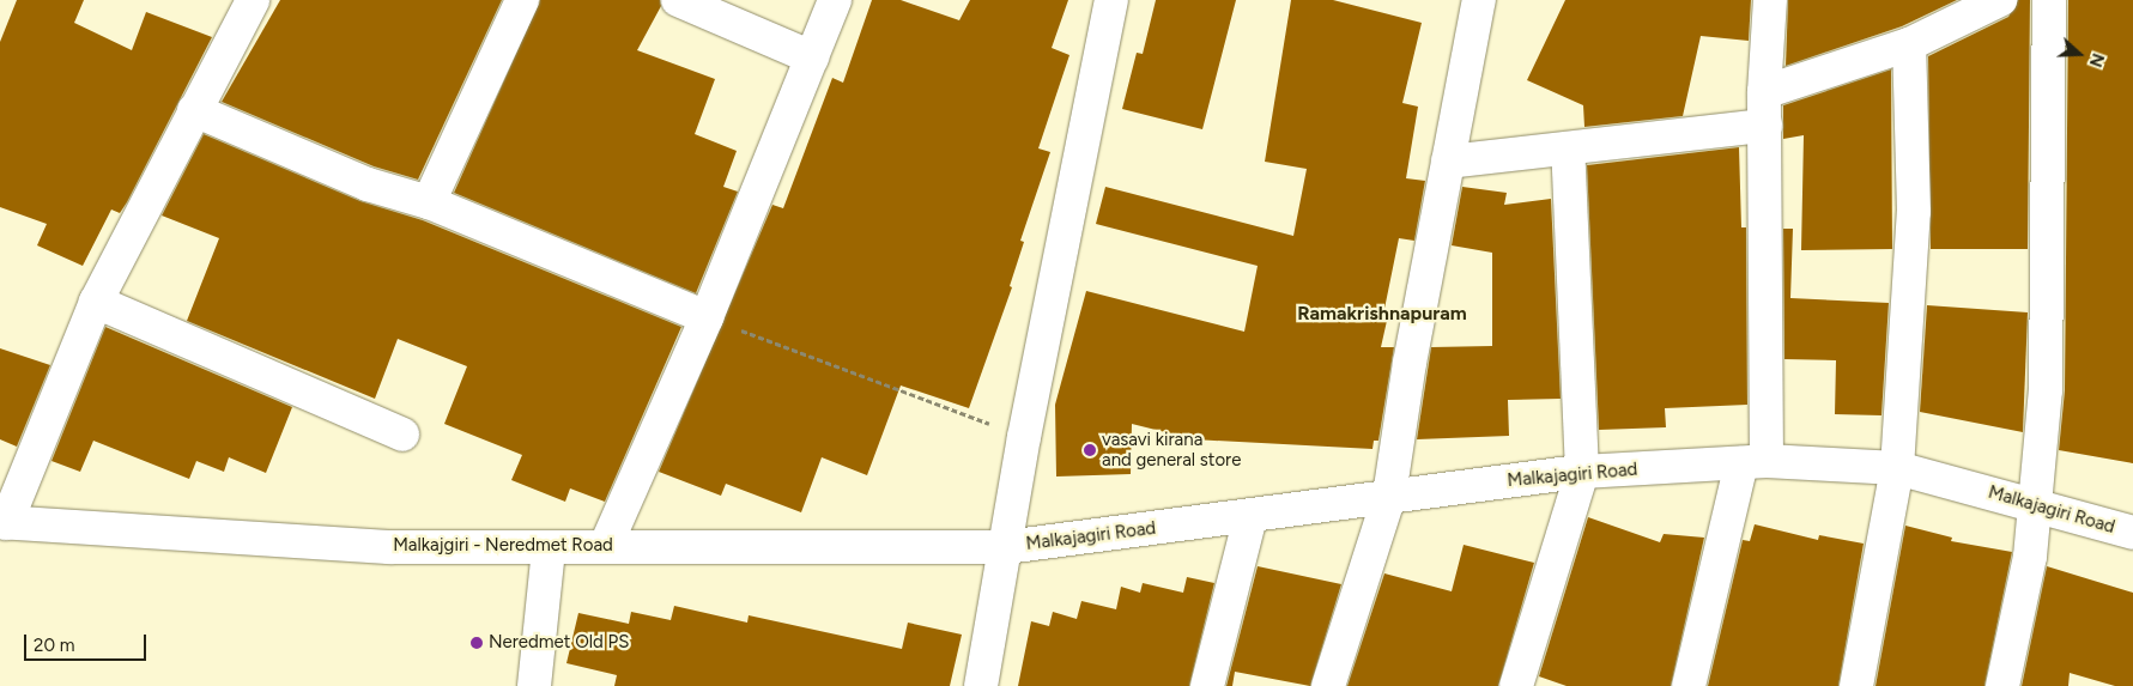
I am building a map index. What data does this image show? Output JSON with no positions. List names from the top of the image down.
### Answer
{
  "streets": {
    "street": ["Malkajagiri Road", "Malkajgiri - Neredmet Road"]
  },
  "crossings": [
    ["Malkajagiri Road", "Malkajgiri - Neredmet Road"]
  ],
  "districts": ["Ramakrishnapuram"],
  "places": ["vasavi kirana and general store", "Neredmet Old PS"],
  "scale_bar": "20 m",
  "north": "right"
}
